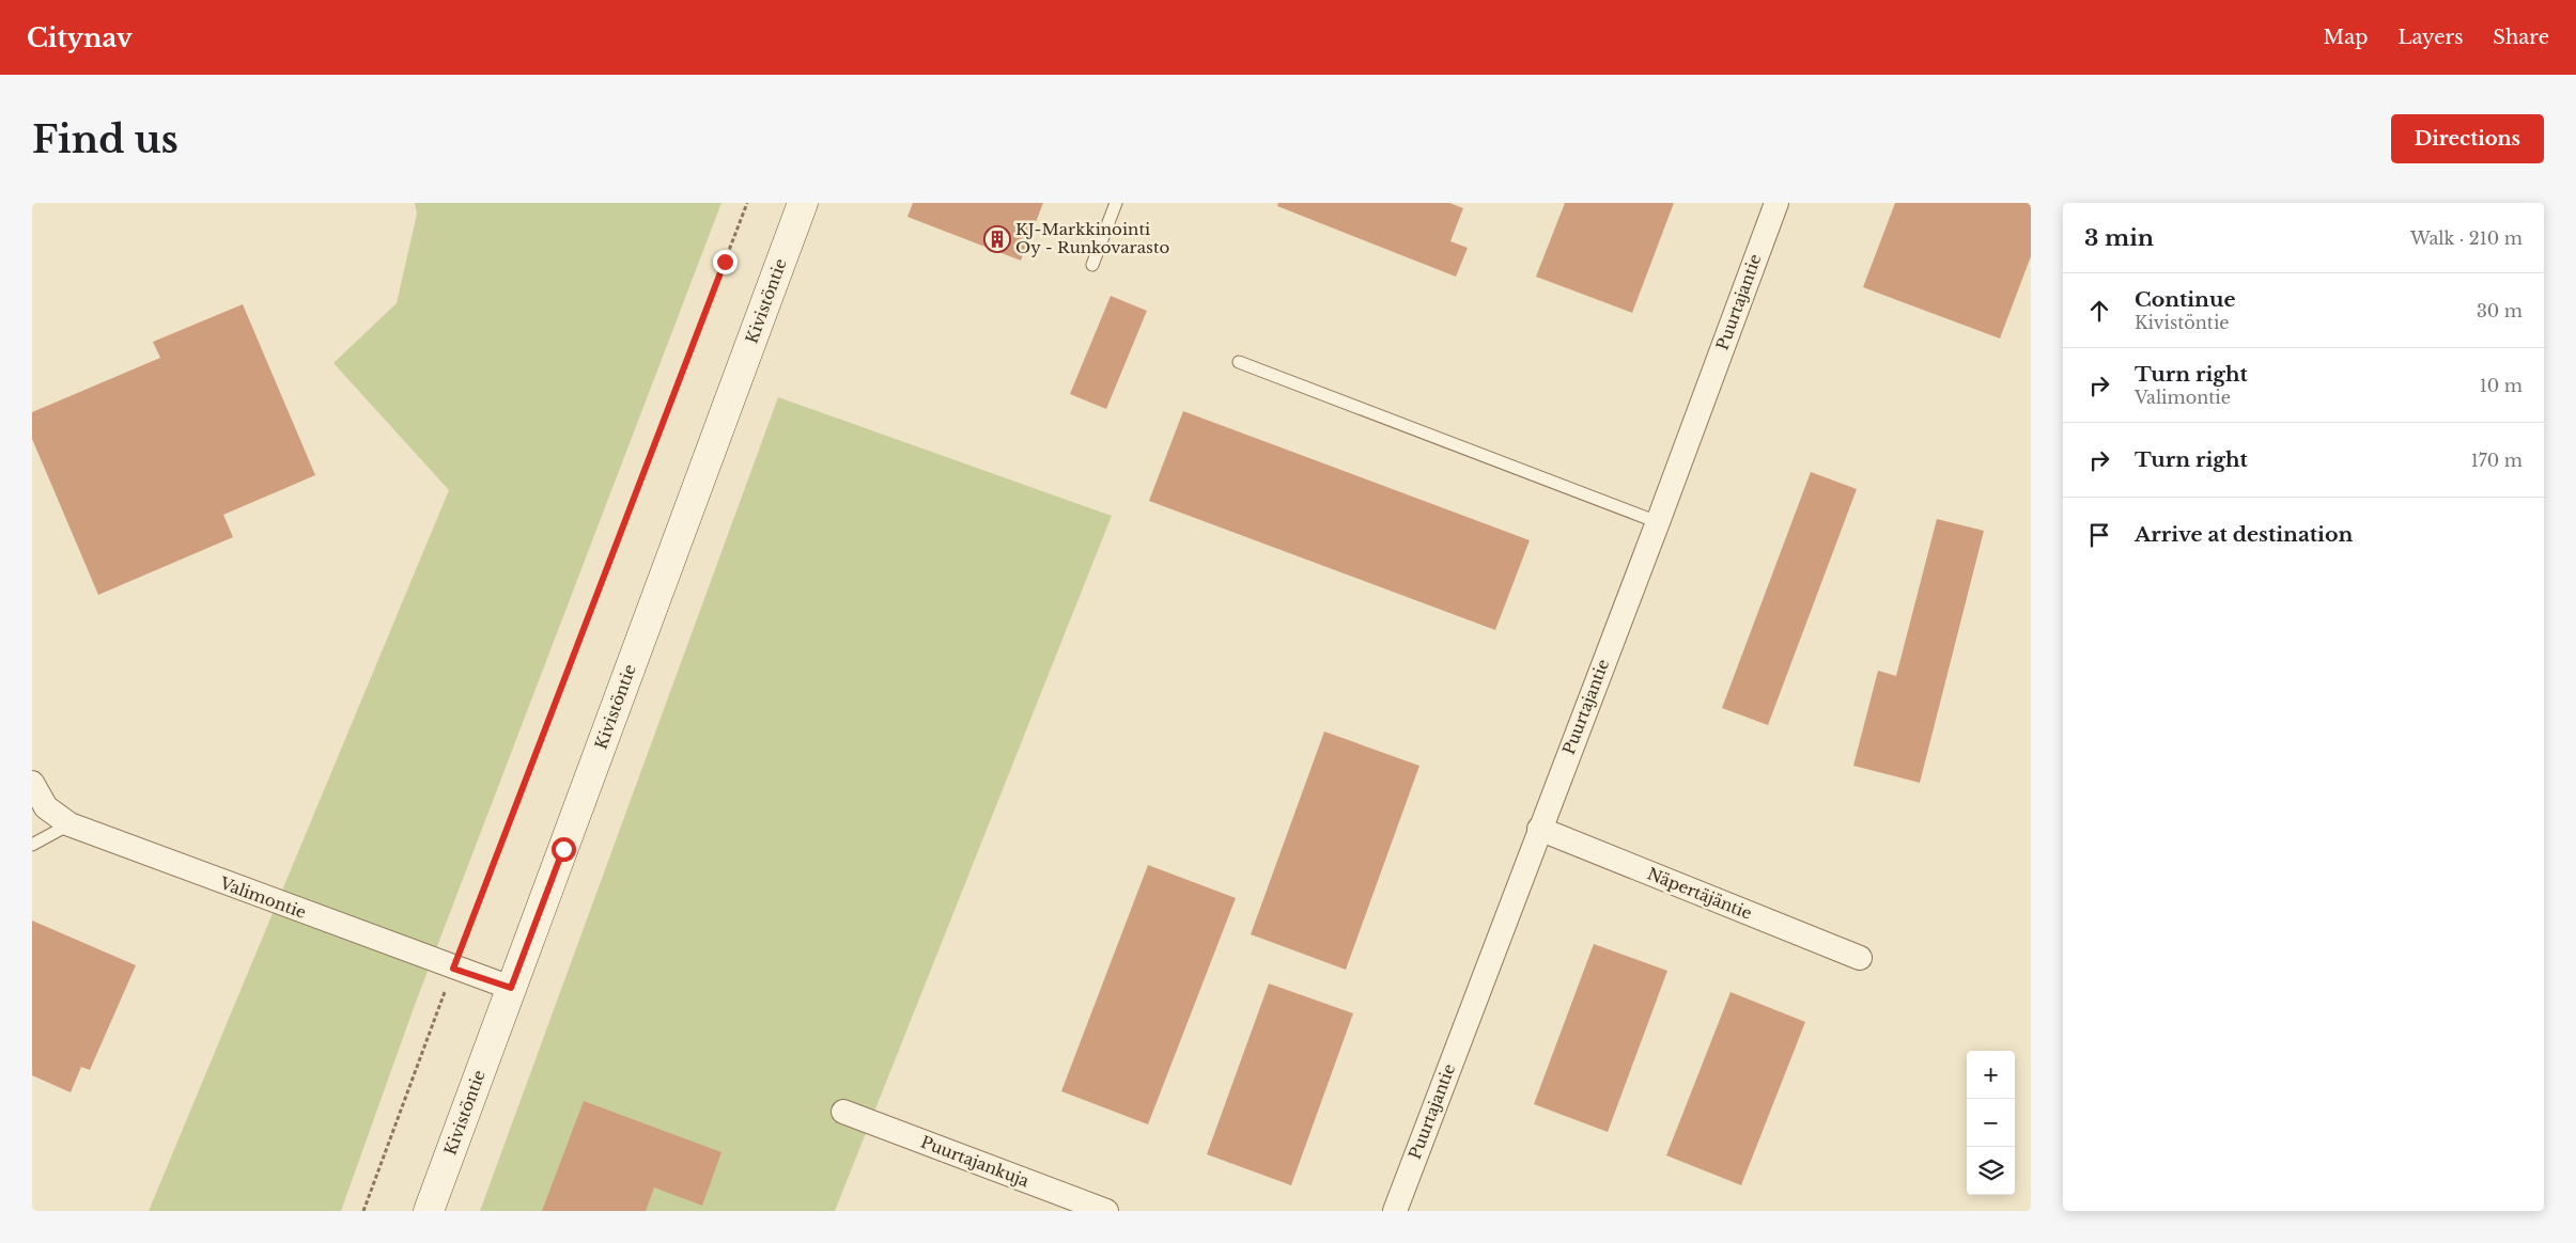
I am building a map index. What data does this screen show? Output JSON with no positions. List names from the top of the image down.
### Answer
{
  "streets": {
    "main road": ["Kivistöntie"],
    "street": [
      "Puurtajantie",
      "Näpertäjäntie",
      "Valimontie",
      "Puurtajankuja"
    ]
  },
  "crossings": [
    ["Kivistöntie", "Valimontie"],
    ["Puurtajantie", "Näpertäjäntie"]
  ],
  "places": {
    "building": ["KJ-Markkinointi Oy - Runkovarasto"]
  },
  "page": {
    "header": "Citynav",
    "nav": ["Map", "Layers", "Share"],
    "buttons": "Directions",
    "title": "Find us",
    "heading": ["3 min", "Walk · 210 m"],
    "list": [
      ["Continue", "Kivistöntie", "30 m"],
      ["Turn right", "Valimontie", "10 m"],
      ["Turn right", "170 m"],
      "Arrive at destination"
    ],
    "map_buttons": ["+", "−"]
  }
}
